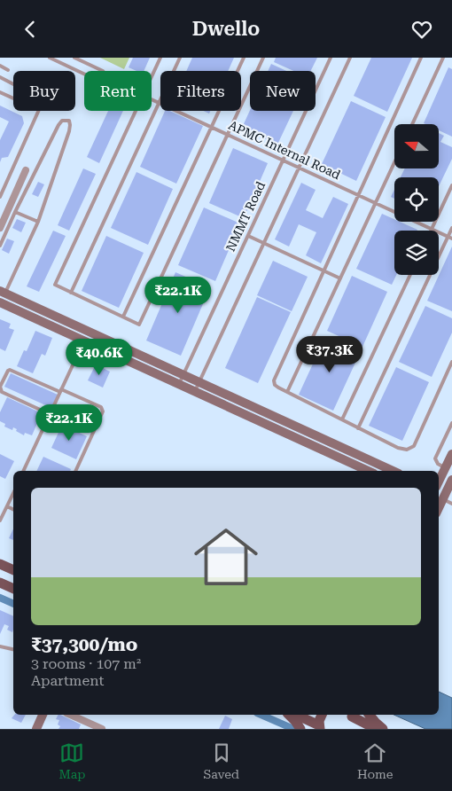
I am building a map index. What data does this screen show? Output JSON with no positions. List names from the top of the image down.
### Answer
{
  "streets": {
    "lane": ["APMC Internal Road", "NMMT Road"]
  },
  "crossings": [
    ["APMC Internal Road", "NMMT Road"]
  ],
  "north": "left",
  "page": {
    "header": "Dwello",
    "chip": [
      "Buy",
      "Rent",
      "Filters",
      "New"
    ],
    "price": [
      "₹22.1K",
      "₹37.3K",
      "₹40.6K",
      "₹22.1K"
    ],
    "list": [
      {
        "name": "₹37,300/mo",
        "note": "3 rooms · 107 m² · Apartment"
      }
    ],
    "tabs": ["Map", "Saved", "Home"]
  }
}
